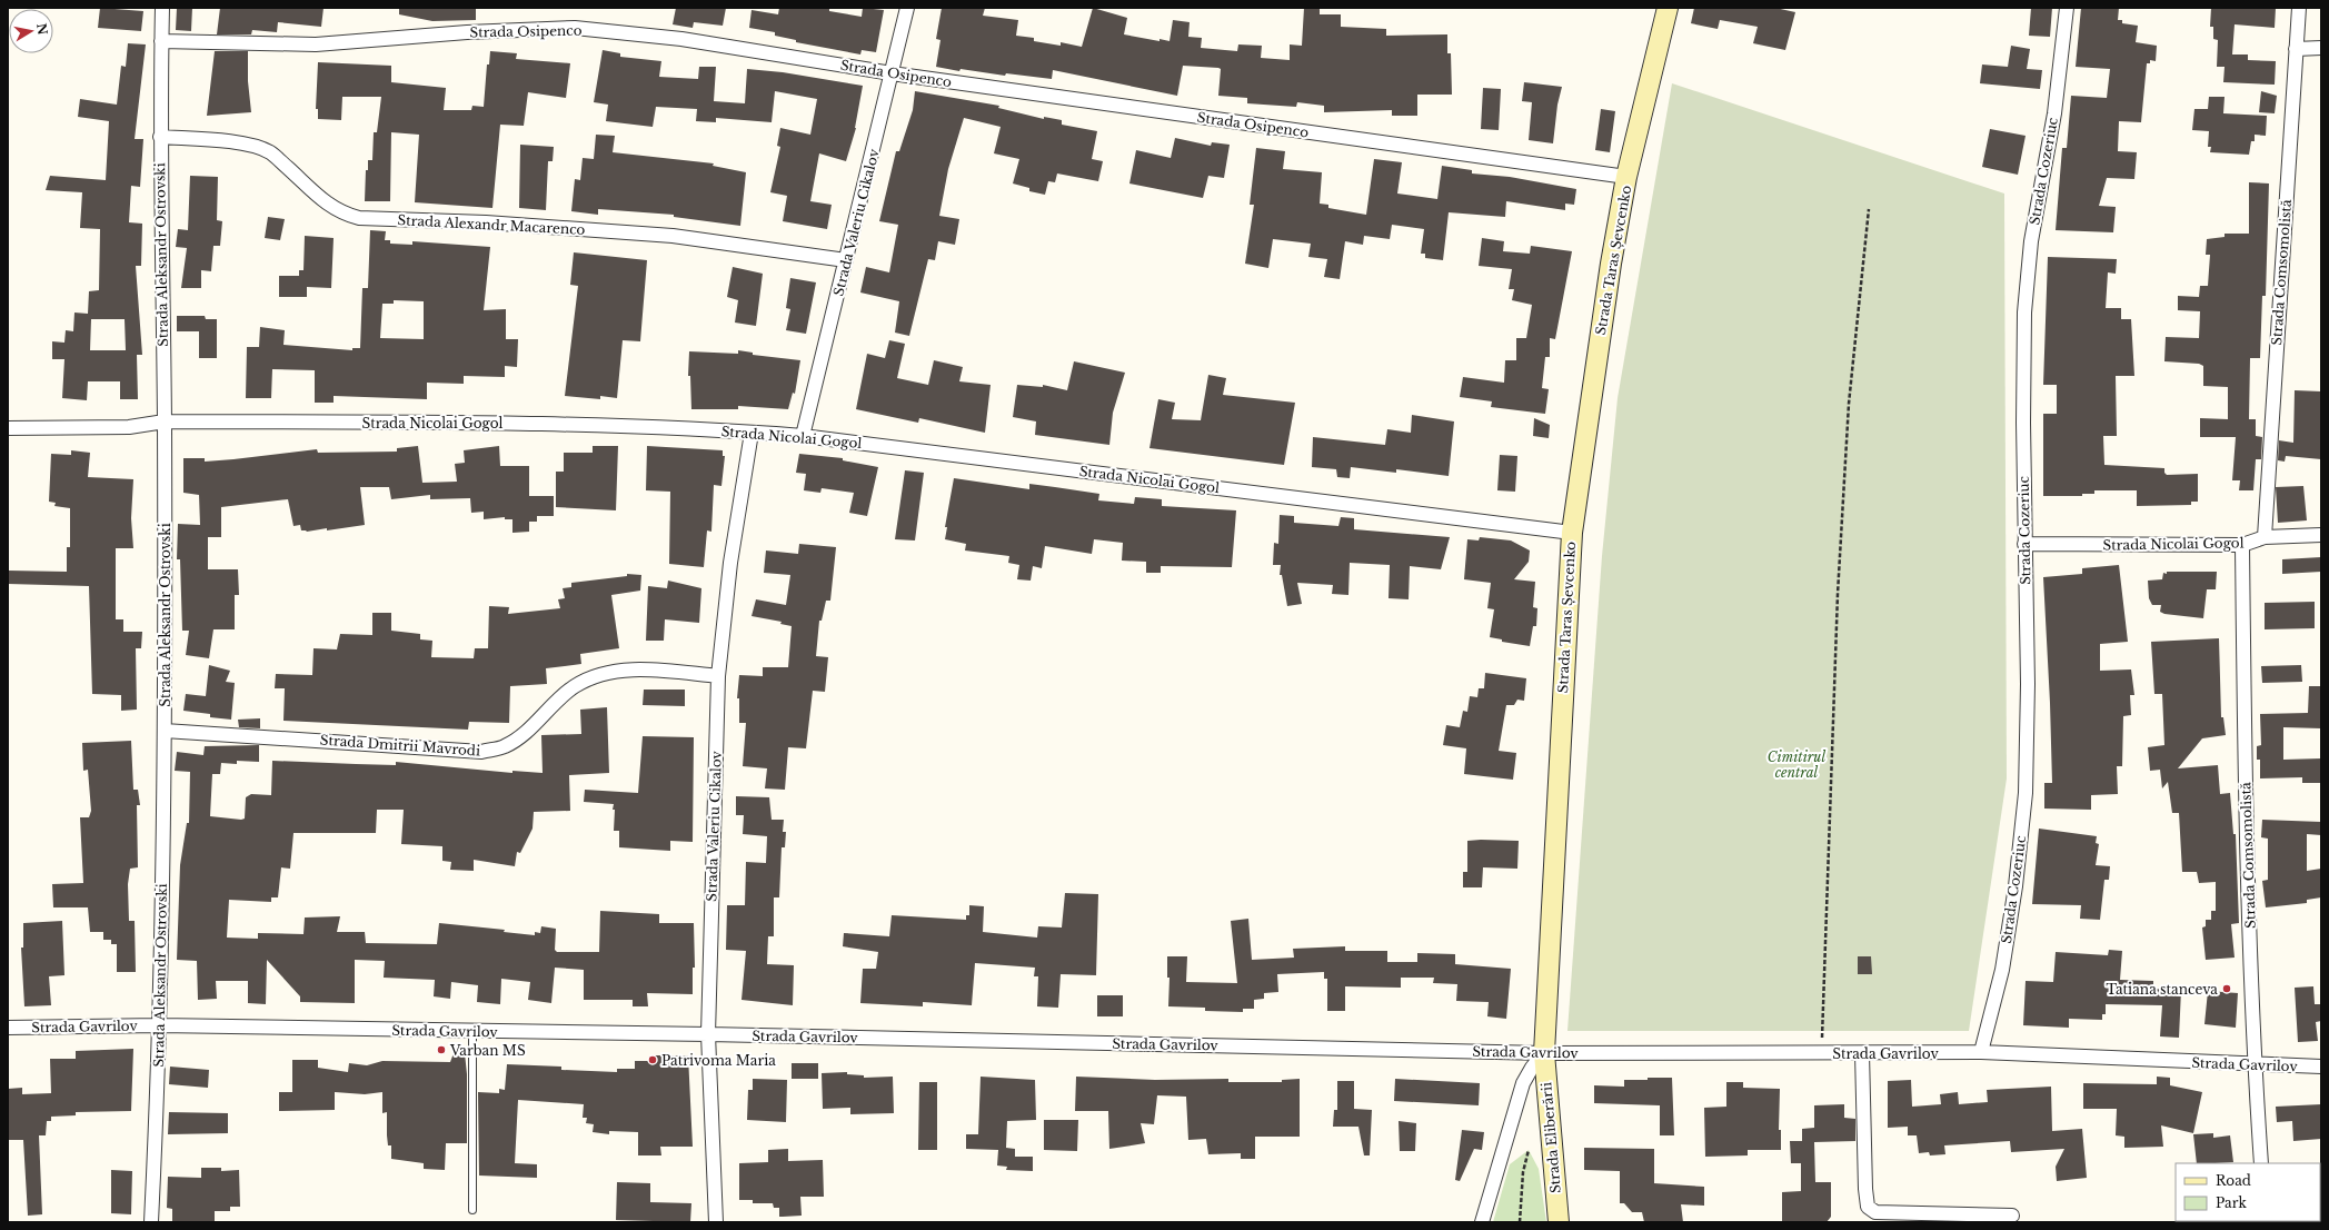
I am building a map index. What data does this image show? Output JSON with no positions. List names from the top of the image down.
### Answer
{
  "streets": {
    "main road": ["Strada Taras Șevcenko", "Strada Eliberării"],
    "street": [
      "Strada Osipenco",
      "Strada Cozeriuc",
      "Strada Valeriu Cikalov",
      "Strada Alexandr Macarenco",
      "Strada Aleksandr Ostrovski",
      "Strada Comsomolistă",
      "Strada Nicolai Gogol",
      "Strada Dmitrii Mavrodi",
      "Strada Gavrilov"
    ]
  },
  "crossings": [
    ["Strada Osipenco", "Strada Valeriu Cikalov"],
    ["Strada Osipenco", "Strada Aleksandr Ostrovski"],
    ["Strada Osipenco", "Strada Taras Șevcenko"],
    ["Strada Cozeriuc", "Strada Nicolai Gogol"],
    ["Strada Cozeriuc", "Strada Gavrilov"],
    ["Strada Valeriu Cikalov", "Strada Alexandr Macarenco"],
    ["Strada Valeriu Cikalov", "Strada Nicolai Gogol"],
    ["Strada Valeriu Cikalov", "Strada Dmitrii Mavrodi"],
    ["Strada Valeriu Cikalov", "Strada Gavrilov"],
    ["Strada Alexandr Macarenco", "Strada Aleksandr Ostrovski"],
    ["Strada Aleksandr Ostrovski", "Strada Nicolai Gogol"],
    ["Strada Aleksandr Ostrovski", "Strada Dmitrii Mavrodi"],
    ["Strada Aleksandr Ostrovski", "Strada Gavrilov"],
    ["Strada Taras Șevcenko", "Strada Nicolai Gogol"],
    ["Strada Taras Șevcenko", "Strada Gavrilov"],
    ["Strada Taras Șevcenko", "Strada Eliberării"],
    ["Strada Comsomolistă", "Strada Nicolai Gogol"],
    ["Strada Comsomolistă", "Strada Gavrilov"],
    ["Strada Gavrilov", "Strada Eliberării"]
  ],
  "parks": ["Cimitirul central"],
  "places": ["Tatiana stanceva", "Varban MS", "Patrivoma Maria"],
  "legend": ["Road", "Park"],
  "north": "right"
}
